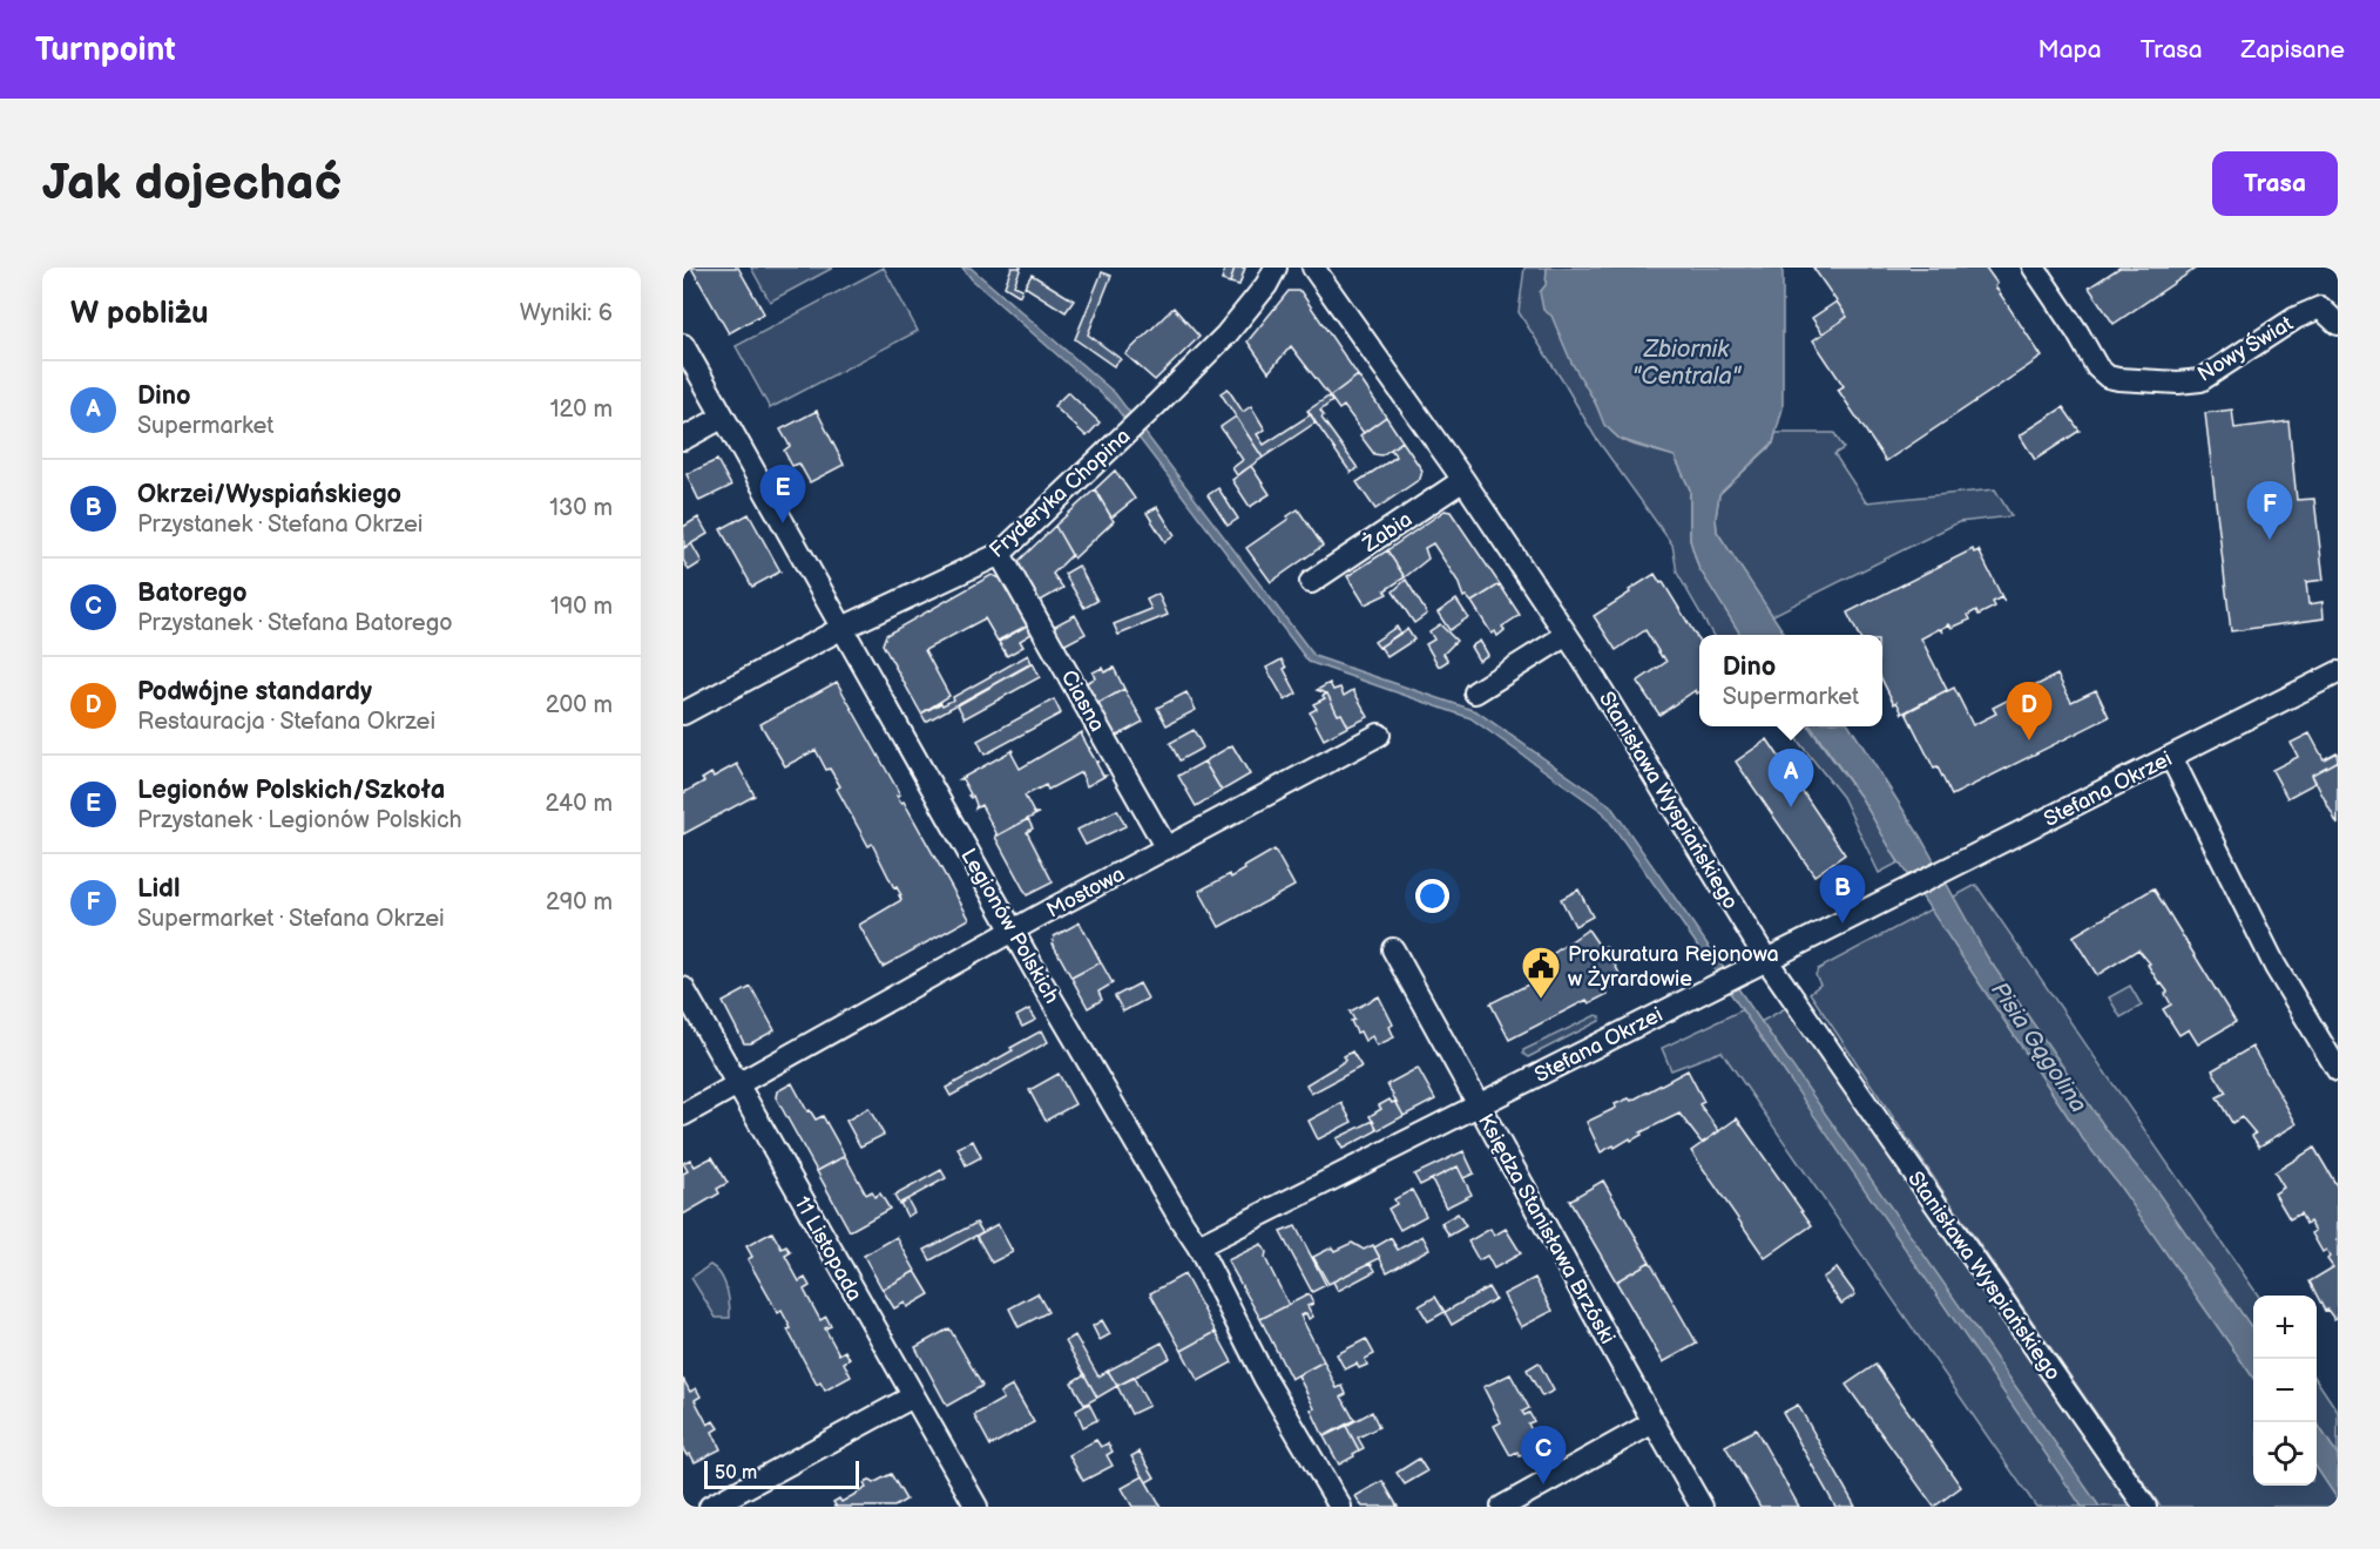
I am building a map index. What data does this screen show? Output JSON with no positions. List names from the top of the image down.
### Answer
{
  "streets": {
    "street": [
      "Nowy Świat",
      "Fryderyka Chopina",
      "Żabia",
      "Ciasna",
      "Stefana Okrzei",
      "Stanisława Wyspiańskiego",
      "Mostowa",
      "Legionów Polskich",
      "Księdza Stanisława Brzóski",
      "11 Listopada"
    ]
  },
  "crossings": [
    ["Fryderyka Chopina", "Ciasna"],
    ["Fryderyka Chopina", "Legionów Polskich"],
    ["Żabia", "Stanisława Wyspiańskiego"],
    ["Ciasna", "Mostowa"],
    ["Stefana Okrzei", "Stanisława Wyspiańskiego"],
    ["Stefana Okrzei", "Legionów Polskich"],
    ["Stefana Okrzei", "Księdza Stanisława Brzóski"],
    ["Mostowa", "Legionów Polskich"],
    ["Mostowa", "11 Listopada"]
  ],
  "water": ["Zbiornik \"Centrala\"", "Pisia Gągolina"],
  "places": {
    "public building": ["Prokuratura Rejonowa w Żyrardowie"]
  },
  "scale_bar": "50 m",
  "page": {
    "header": "Turnpoint",
    "nav": ["Mapa", "Trasa", "Zapisane"],
    "buttons": "Trasa",
    "title": "Jak dojechać",
    "heading": ["W pobliżu", "Wyniki: 6"],
    "list": [
      {
        "mark": "A",
        "name": "Dino",
        "note": "Supermarket",
        "value": "120 m"
      },
      {
        "mark": "B",
        "name": "Okrzei/Wyspiańskiego",
        "note": "Przystanek · Stefana Okrzei",
        "value": "130 m"
      },
      {
        "mark": "C",
        "name": "Batorego",
        "note": "Przystanek · Stefana Batorego",
        "value": "190 m"
      },
      {
        "mark": "D",
        "name": "Podwójne standardy",
        "note": "Restauracja · Stefana Okrzei",
        "value": "200 m"
      },
      {
        "mark": "E",
        "name": "Legionów Polskich/Szkoła",
        "note": "Przystanek · Legionów Polskich",
        "value": "240 m"
      },
      {
        "mark": "F",
        "name": "Lidl",
        "note": "Supermarket · Stefana Okrzei",
        "value": "290 m"
      }
    ],
    "pins": [
      "E",
      "F",
      "D",
      "A",
      "B",
      "C"
    ],
    "popup": ["Dino", "Supermarket"],
    "map_buttons": ["+", "−"],
    "scale": "50 m"
  }
}
